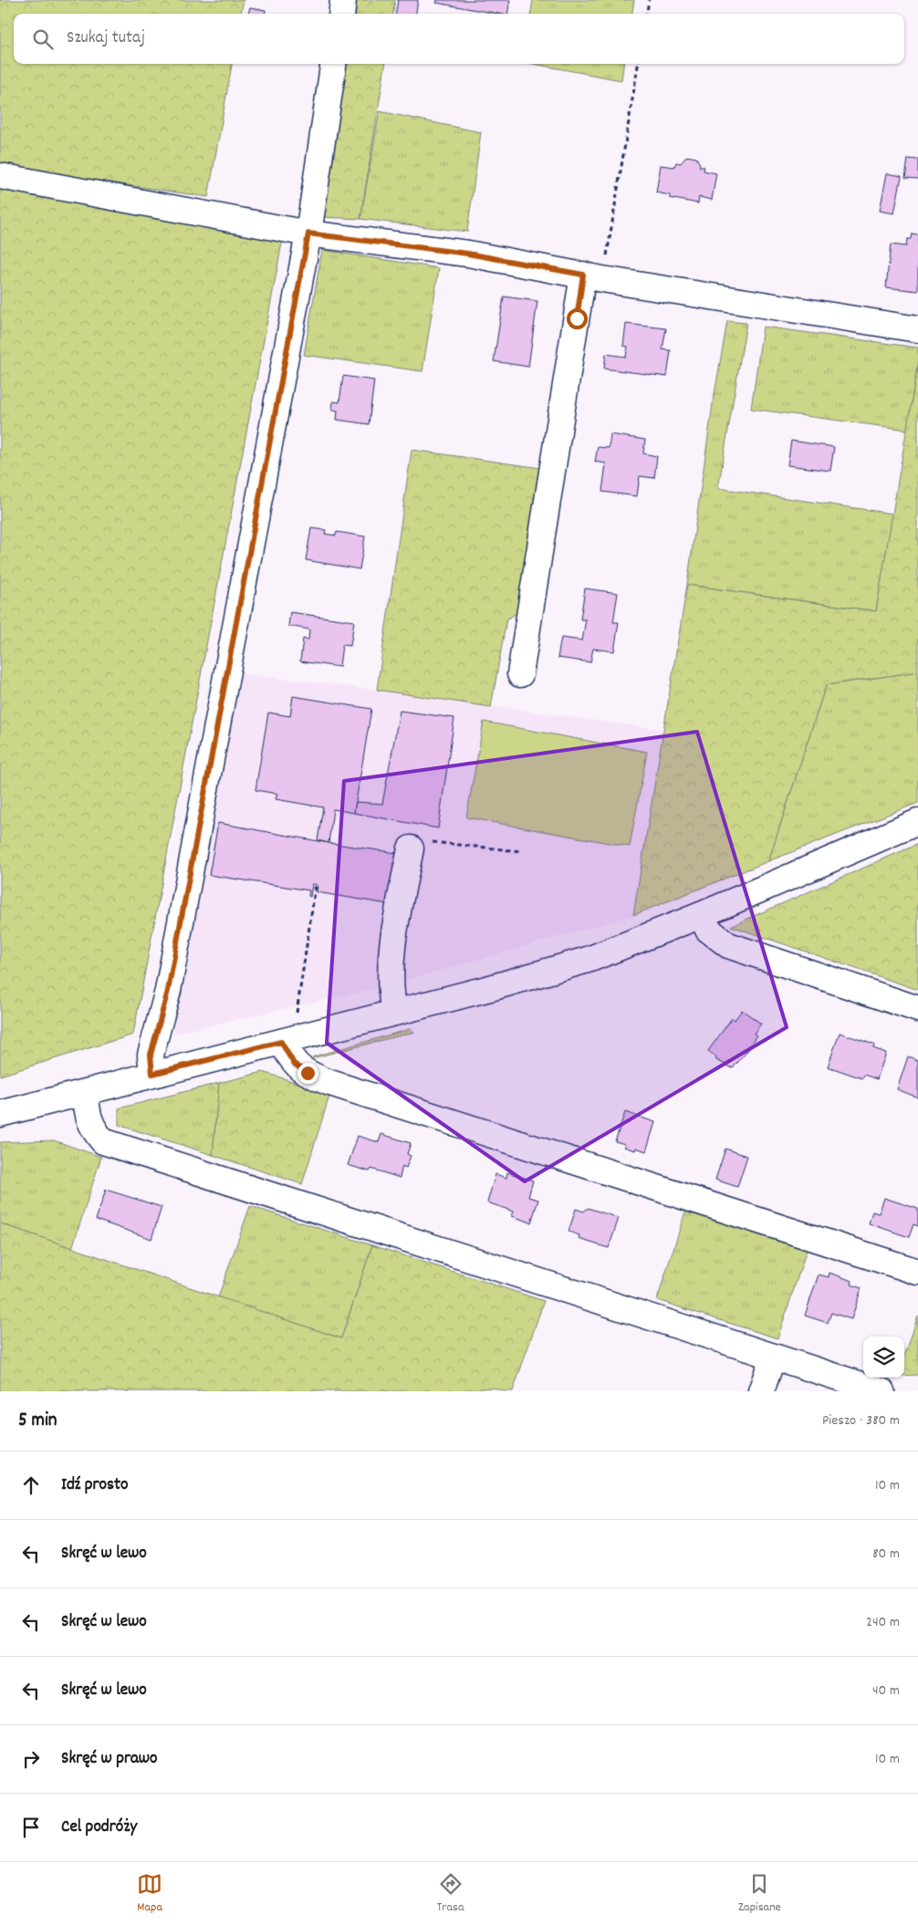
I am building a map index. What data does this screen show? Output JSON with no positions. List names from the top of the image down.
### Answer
{
  "page": {
    "search": "Szukaj tutaj",
    "heading": ["5 min", "Pieszo · 380 m"],
    "list": [
      ["Idź prosto", "10 m"],
      ["Skręć w lewo", "80 m"],
      ["Skręć w lewo", "240 m"],
      ["Skręć w lewo", "40 m"],
      ["Skręć w prawo", "10 m"],
      "Cel podróży"
    ],
    "nav": ["Mapa", "Trasa", "Zapisane"]
  }
}
